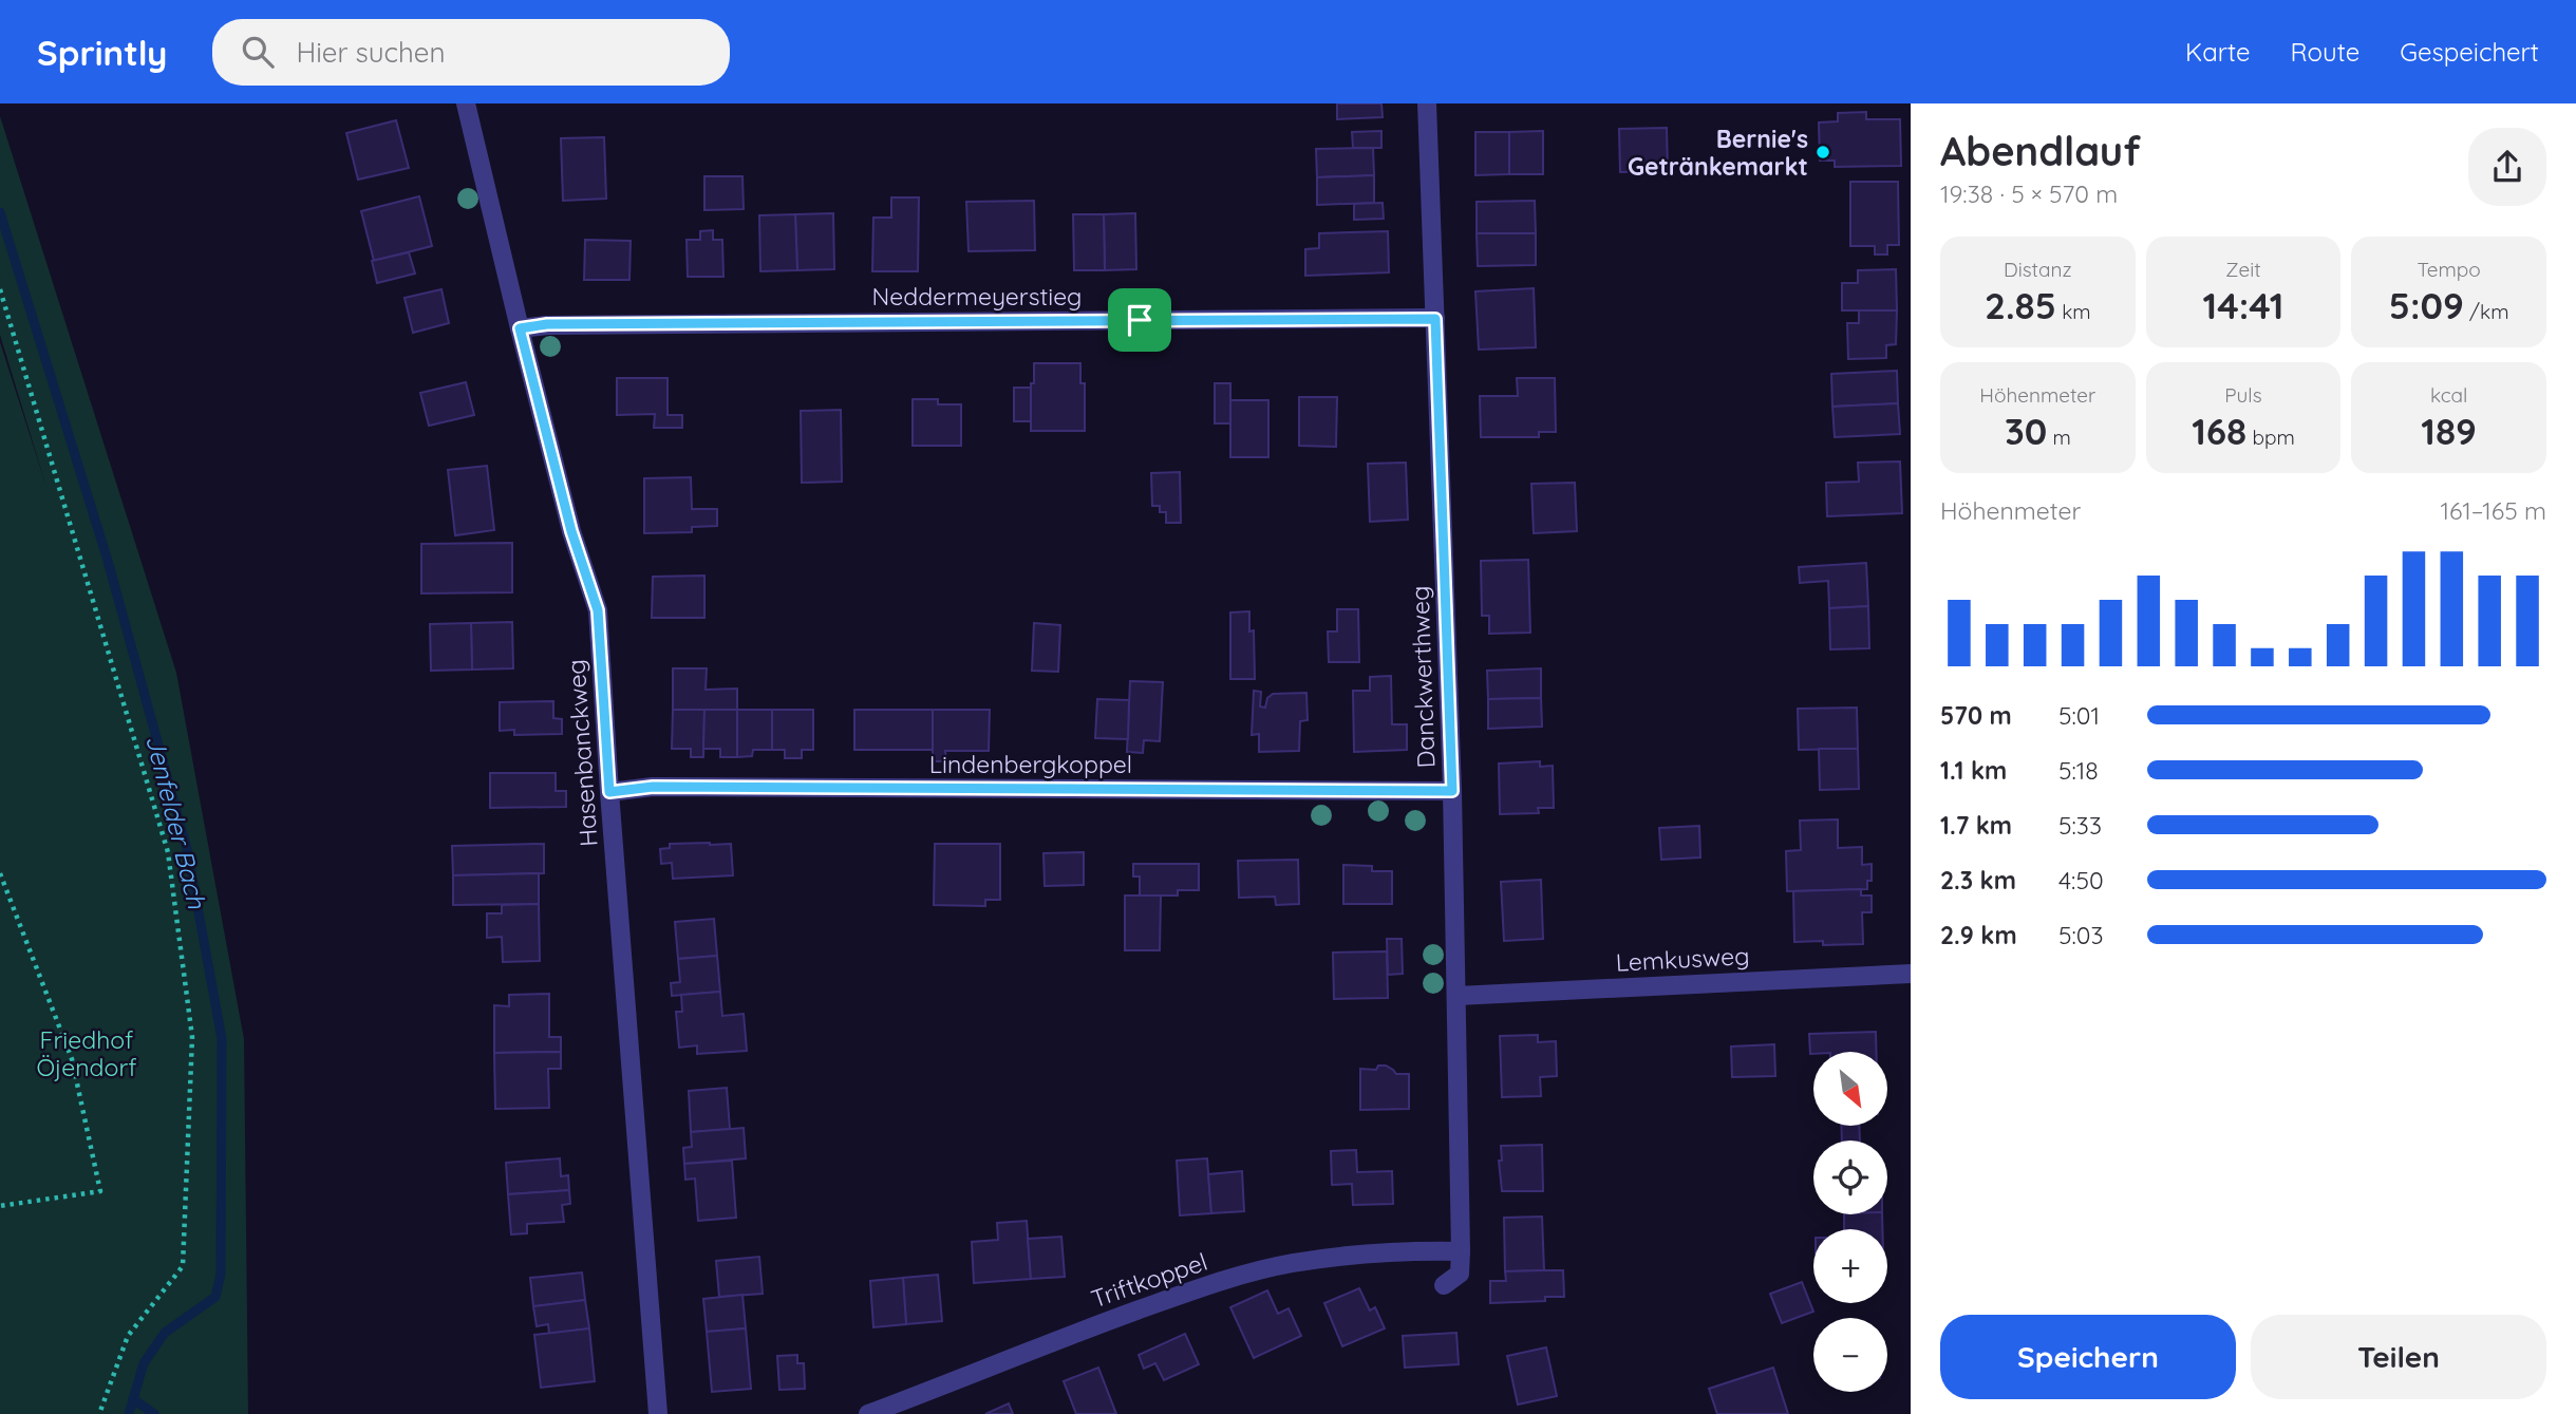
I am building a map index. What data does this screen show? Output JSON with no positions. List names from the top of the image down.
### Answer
{
  "streets": {
    "street": [
      "Neddermeyerstieg",
      "Danckwerthweg",
      "Hasenbanckweg",
      "Lindenbergkoppel",
      "Lemkusweg",
      "Triftkoppel"
    ]
  },
  "crossings": [
    ["Neddermeyerstieg", "Danckwerthweg"],
    ["Neddermeyerstieg", "Hasenbanckweg"],
    ["Danckwerthweg", "Lindenbergkoppel"],
    ["Danckwerthweg", "Lemkusweg"],
    ["Danckwerthweg", "Triftkoppel"],
    ["Hasenbanckweg", "Lindenbergkoppel"]
  ],
  "water": ["Jenfelder Bach"],
  "parks": ["Friedhof Öjendorf"],
  "places": ["Bernie's Getränkemarkt"],
  "north": "bottom right",
  "page": {
    "header": "Sprintly",
    "search": "Hier suchen",
    "nav": ["Karte", "Route", "Gespeichert"],
    "heading": ["Abendlauf", "19:38 · 5 × 570 m"],
    "stats": [
      ["Distanz", "2.85 km"],
      ["Zeit", "14:41"],
      ["Tempo", "5:09 /km"],
      ["Höhenmeter", "30 m"],
      ["Puls", "168 bpm"],
      ["kcal", "189"]
    ],
    "chart": ["Höhenmeter", "161–165 m"],
    "list": [
      {
        "name": "570 m",
        "note": "5:01"
      },
      {
        "name": "1.1 km",
        "note": "5:18"
      },
      {
        "name": "1.7 km",
        "note": "5:33"
      },
      {
        "name": "2.3 km",
        "note": "4:50"
      },
      {
        "name": "2.9 km",
        "note": "5:03"
      }
    ],
    "map_buttons": ["+", "−"],
    "buttons": ["Speichern", "Teilen"]
  }
}
